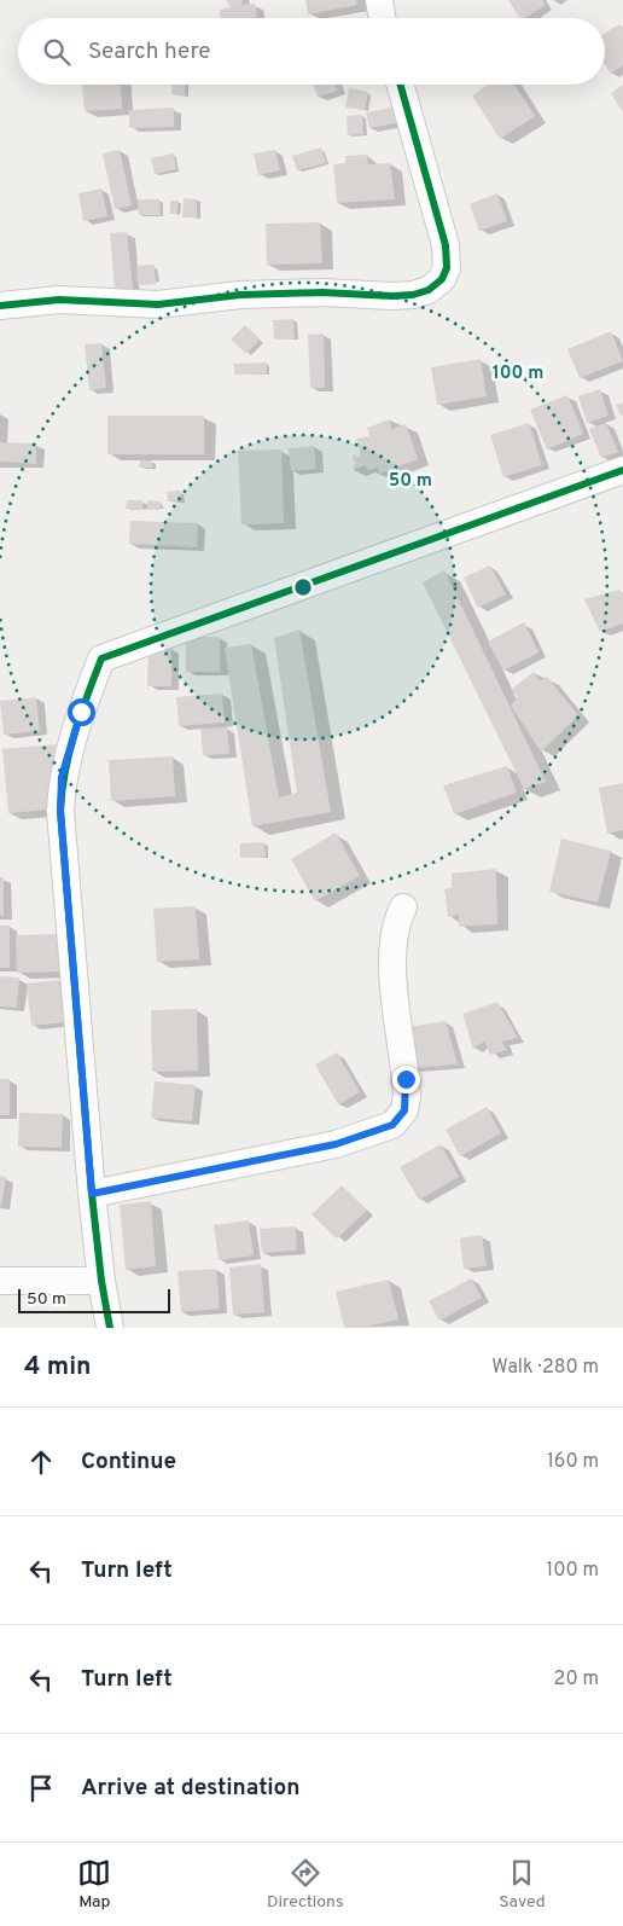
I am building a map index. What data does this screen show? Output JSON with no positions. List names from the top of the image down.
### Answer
{
  "scale_bar": "50 m",
  "page": {
    "search": "Search here",
    "scale": "50 m",
    "heading": ["4 min", "Walk · 280 m"],
    "list": [
      ["Continue", "160 m"],
      ["Turn left", "100 m"],
      ["Turn left", "20 m"],
      "Arrive at destination"
    ],
    "nav": ["Map", "Directions", "Saved"]
  },
  "rings": ["100 m", "50 m"]
}
